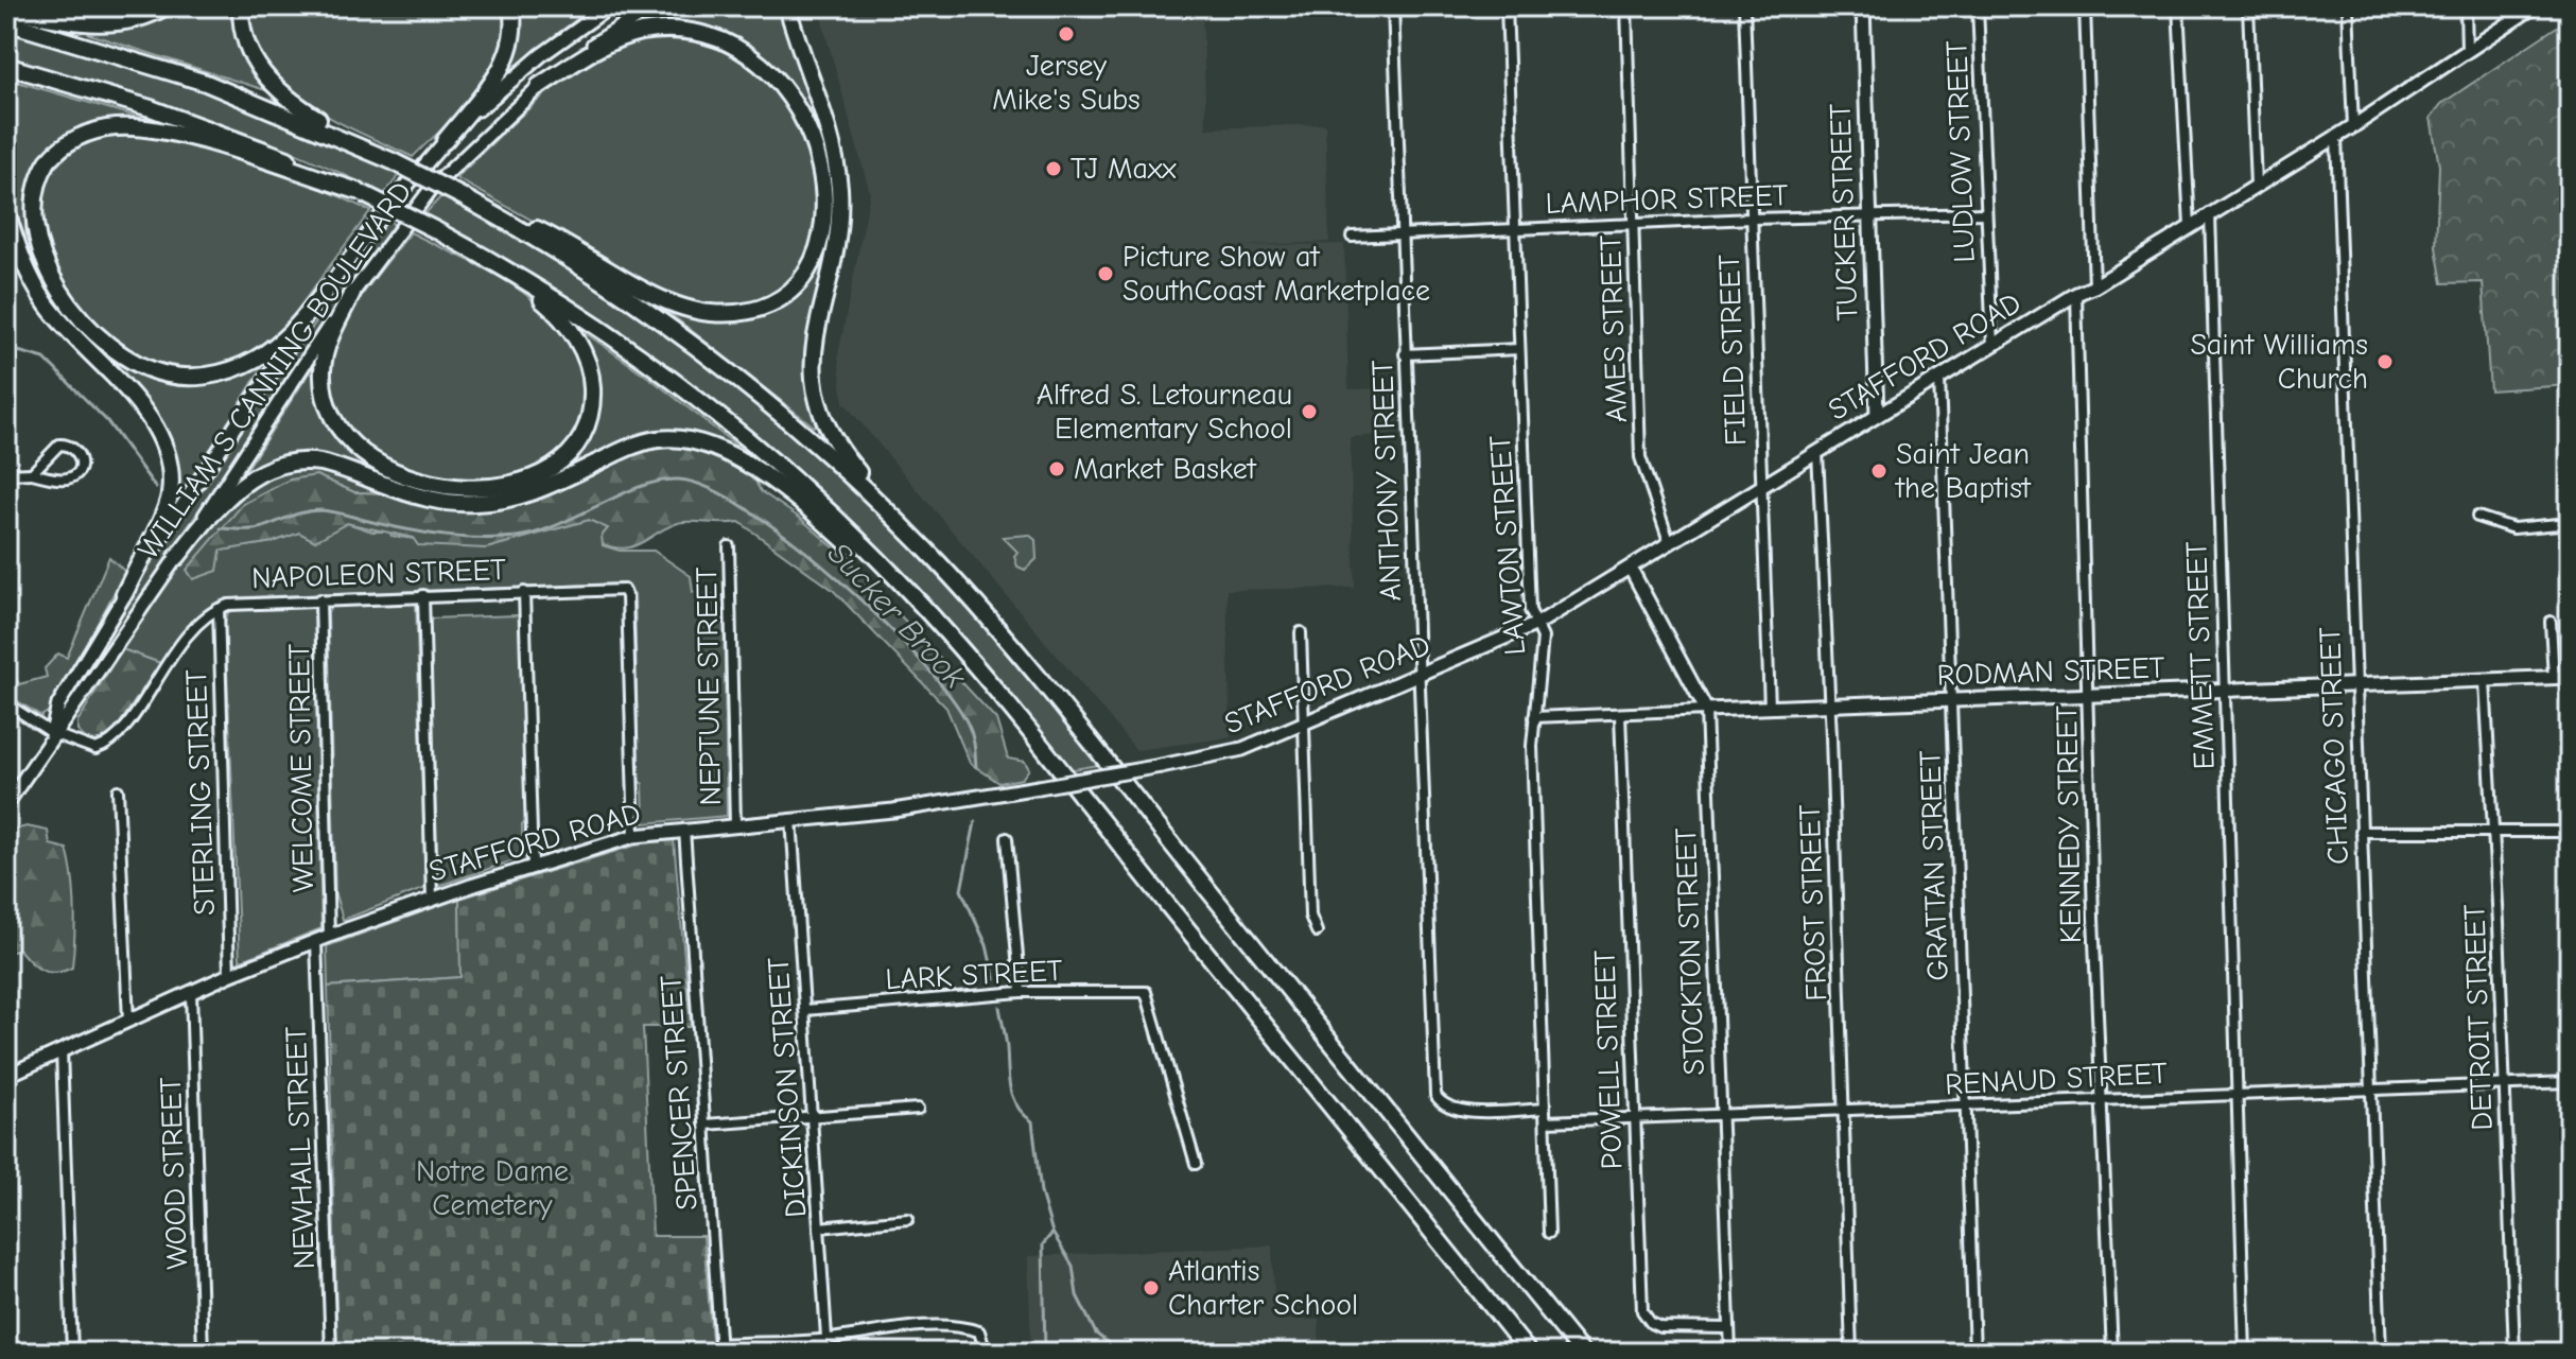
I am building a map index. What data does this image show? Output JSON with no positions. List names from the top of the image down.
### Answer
{
  "streets": {
    "street": [
      "LUDLOW STREET",
      "LAMPHOR STREET",
      "TUCKER STREET",
      "AMES STREET",
      "FIELD STREET",
      "STAFFORD ROAD",
      "WILLIAM S CANNING BOULEVARD",
      "ANTHONY STREET",
      "LAWTON STREET",
      "NAPOLEON STREET",
      "EMMETT STREET",
      "RODMAN STREET",
      "NEPTUNE STREET",
      "CHICAGO STREET",
      "WELCOME STREET",
      "STERLING STREET",
      "KENNEDY STREET",
      "GRATTAN STREET",
      "FROST STREET",
      "STOCKTON STREET",
      "LARK STREET",
      "DETROIT STREET",
      "POWELL STREET",
      "RENAUD STREET",
      "DICKINSON STREET",
      "SPENCER STREET",
      "NEWHALL STREET",
      "WOOD STREET"
    ]
  },
  "crossings": [
    ["LUDLOW STREET", "LAMPHOR STREET"],
    ["LUDLOW STREET", "STAFFORD ROAD"],
    ["LAMPHOR STREET", "TUCKER STREET"],
    ["LAMPHOR STREET", "AMES STREET"],
    ["LAMPHOR STREET", "FIELD STREET"],
    ["LAMPHOR STREET", "ANTHONY STREET"],
    ["LAMPHOR STREET", "LAWTON STREET"],
    ["TUCKER STREET", "STAFFORD ROAD"],
    ["AMES STREET", "STAFFORD ROAD"],
    ["FIELD STREET", "STAFFORD ROAD"],
    ["FIELD STREET", "RODMAN STREET"],
    ["STAFFORD ROAD", "ANTHONY STREET"],
    ["STAFFORD ROAD", "LAWTON STREET"],
    ["STAFFORD ROAD", "NAPOLEON STREET"],
    ["STAFFORD ROAD", "EMMETT STREET"],
    ["STAFFORD ROAD", "NEPTUNE STREET"],
    ["STAFFORD ROAD", "CHICAGO STREET"],
    ["STAFFORD ROAD", "WELCOME STREET"],
    ["STAFFORD ROAD", "STERLING STREET"],
    ["STAFFORD ROAD", "KENNEDY STREET"],
    ["STAFFORD ROAD", "GRATTAN STREET"],
    ["STAFFORD ROAD", "FROST STREET"],
    ["STAFFORD ROAD", "STOCKTON STREET"],
    ["STAFFORD ROAD", "DICKINSON STREET"],
    ["STAFFORD ROAD", "SPENCER STREET"],
    ["STAFFORD ROAD", "NEWHALL STREET"],
    ["STAFFORD ROAD", "WOOD STREET"],
    ["WILLIAM S CANNING BOULEVARD", "NAPOLEON STREET"],
    ["ANTHONY STREET", "LAWTON STREET"],
    ["LAWTON STREET", "RODMAN STREET"],
    ["LAWTON STREET", "RENAUD STREET"],
    ["NAPOLEON STREET", "WELCOME STREET"],
    ["NAPOLEON STREET", "STERLING STREET"],
    ["EMMETT STREET", "RODMAN STREET"],
    ["EMMETT STREET", "RENAUD STREET"],
    ["RODMAN STREET", "CHICAGO STREET"],
    ["RODMAN STREET", "KENNEDY STREET"],
    ["RODMAN STREET", "GRATTAN STREET"],
    ["RODMAN STREET", "FROST STREET"],
    ["RODMAN STREET", "STOCKTON STREET"],
    ["RODMAN STREET", "DETROIT STREET"],
    ["RODMAN STREET", "POWELL STREET"],
    ["CHICAGO STREET", "RENAUD STREET"],
    ["WELCOME STREET", "NEWHALL STREET"],
    ["KENNEDY STREET", "RENAUD STREET"],
    ["GRATTAN STREET", "RENAUD STREET"],
    ["FROST STREET", "RENAUD STREET"],
    ["STOCKTON STREET", "POWELL STREET"],
    ["STOCKTON STREET", "RENAUD STREET"],
    ["LARK STREET", "DICKINSON STREET"],
    ["DETROIT STREET", "RENAUD STREET"],
    ["POWELL STREET", "RENAUD STREET"]
  ],
  "water": ["Sucker Brook"],
  "parks": ["Notre Dame Cemetery"],
  "places": [
    "Jersey Mike's Subs",
    "TJ Maxx",
    "Picture Show at SouthCoast Marketplace",
    "Saint Williams Church",
    "Alfred S. Letourneau Elementary School",
    "Market Basket",
    "Saint Jean the Baptist",
    "Atlantis Charter School"
  ]
}
